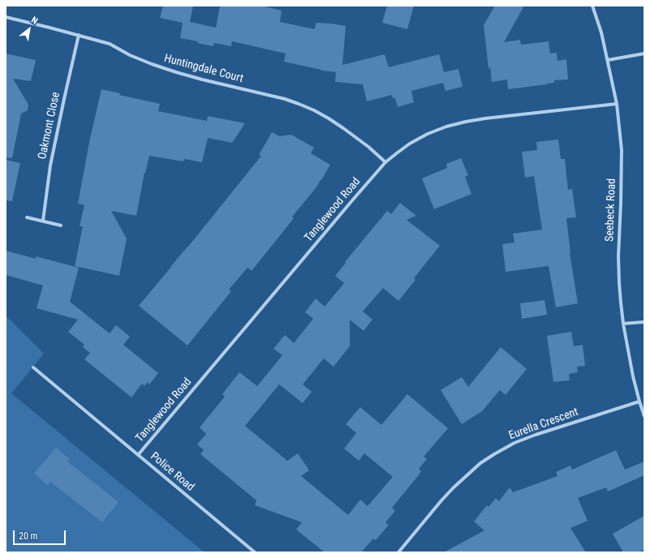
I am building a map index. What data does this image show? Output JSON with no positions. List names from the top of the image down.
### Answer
{
  "streets": {
    "street": [
      "Huntingdale Court",
      "Oakmont Close",
      "Tanglewood Road",
      "Seebeck Road",
      "Eurella Crescent",
      "Police Road"
    ]
  },
  "crossings": [
    ["Huntingdale Court", "Oakmont Close"],
    ["Huntingdale Court", "Tanglewood Road"],
    ["Tanglewood Road", "Seebeck Road"],
    ["Tanglewood Road", "Police Road"],
    ["Seebeck Road", "Eurella Crescent"]
  ],
  "scale_bar": "20 m",
  "north": "top right"
}
